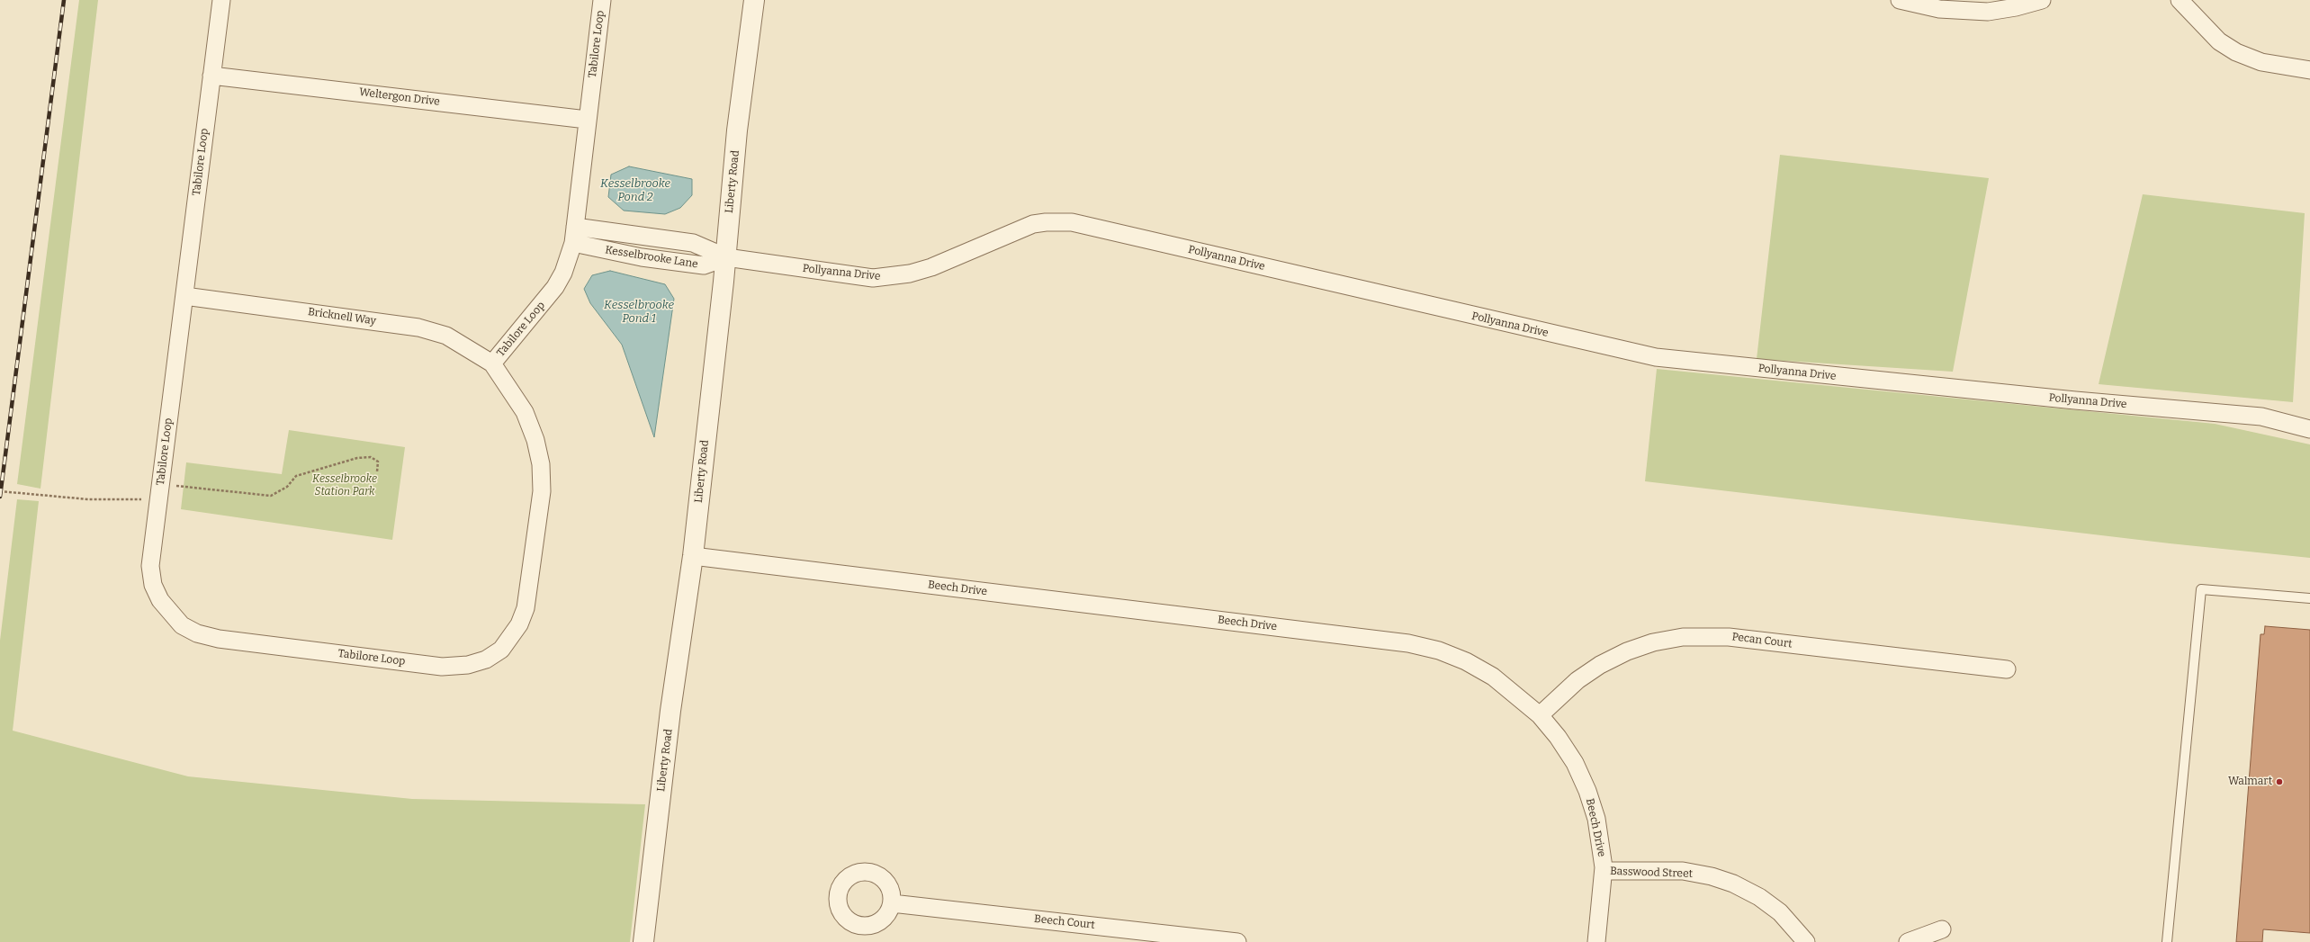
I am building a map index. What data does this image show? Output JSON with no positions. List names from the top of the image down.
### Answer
{
  "streets": {
    "street": [
      "Tabilore Loop",
      "Weltergon Drive",
      "Liberty Road",
      "Kesselbrooke Lane",
      "Pollyanna Drive",
      "Bricknell Way",
      "Beech Drive",
      "Pecan Court",
      "Basswood Street",
      "Beech Court"
    ]
  },
  "crossings": [
    ["Tabilore Loop", "Weltergon Drive"],
    ["Tabilore Loop", "Kesselbrooke Lane"],
    ["Tabilore Loop", "Bricknell Way"],
    ["Liberty Road", "Kesselbrooke Lane"],
    ["Liberty Road", "Pollyanna Drive"],
    ["Liberty Road", "Beech Drive"],
    ["Kesselbrooke Lane", "Pollyanna Drive"],
    ["Beech Drive", "Pecan Court"],
    ["Beech Drive", "Basswood Street"]
  ],
  "water": ["Kesselbrooke Pond 2", "Kesselbrooke Pond 1"],
  "parks": ["Kesselbrooke Station Park"],
  "places": ["Walmart"]
}
